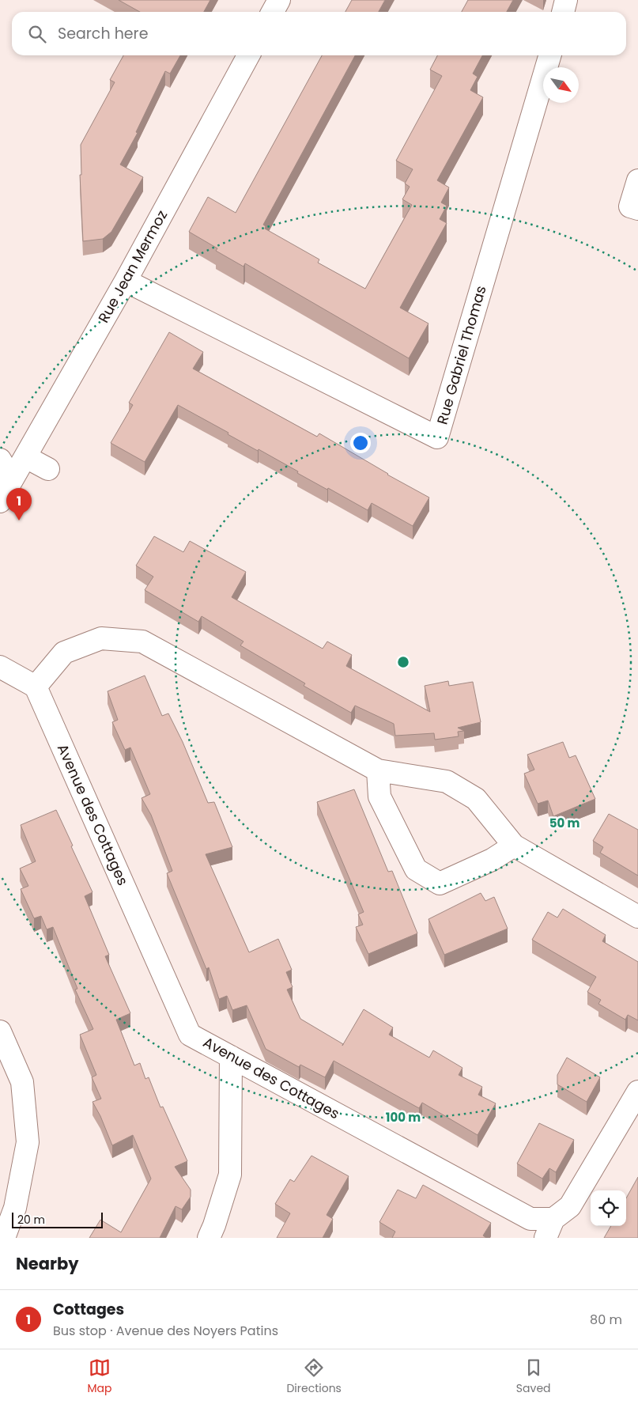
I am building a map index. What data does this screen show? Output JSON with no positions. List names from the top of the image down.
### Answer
{
  "streets": {
    "street": ["Rue Jean Mermoz", "Rue Gabriel Thomas", "Avenue des Cottages"]
  },
  "crossings": [
    ["Rue Jean Mermoz", "Rue Gabriel Thomas"]
  ],
  "scale_bar": "20 m",
  "north": "bottom right",
  "page": {
    "search": "Search here",
    "pins": "1",
    "scale": "20 m",
    "heading": "Nearby",
    "list": [
      {
        "mark": "1",
        "name": "Cottages",
        "note": "Bus stop · Avenue des Noyers Patins",
        "value": "80 m"
      }
    ],
    "nav": ["Map", "Directions", "Saved"]
  },
  "rings": ["50 m", "100 m"]
}
